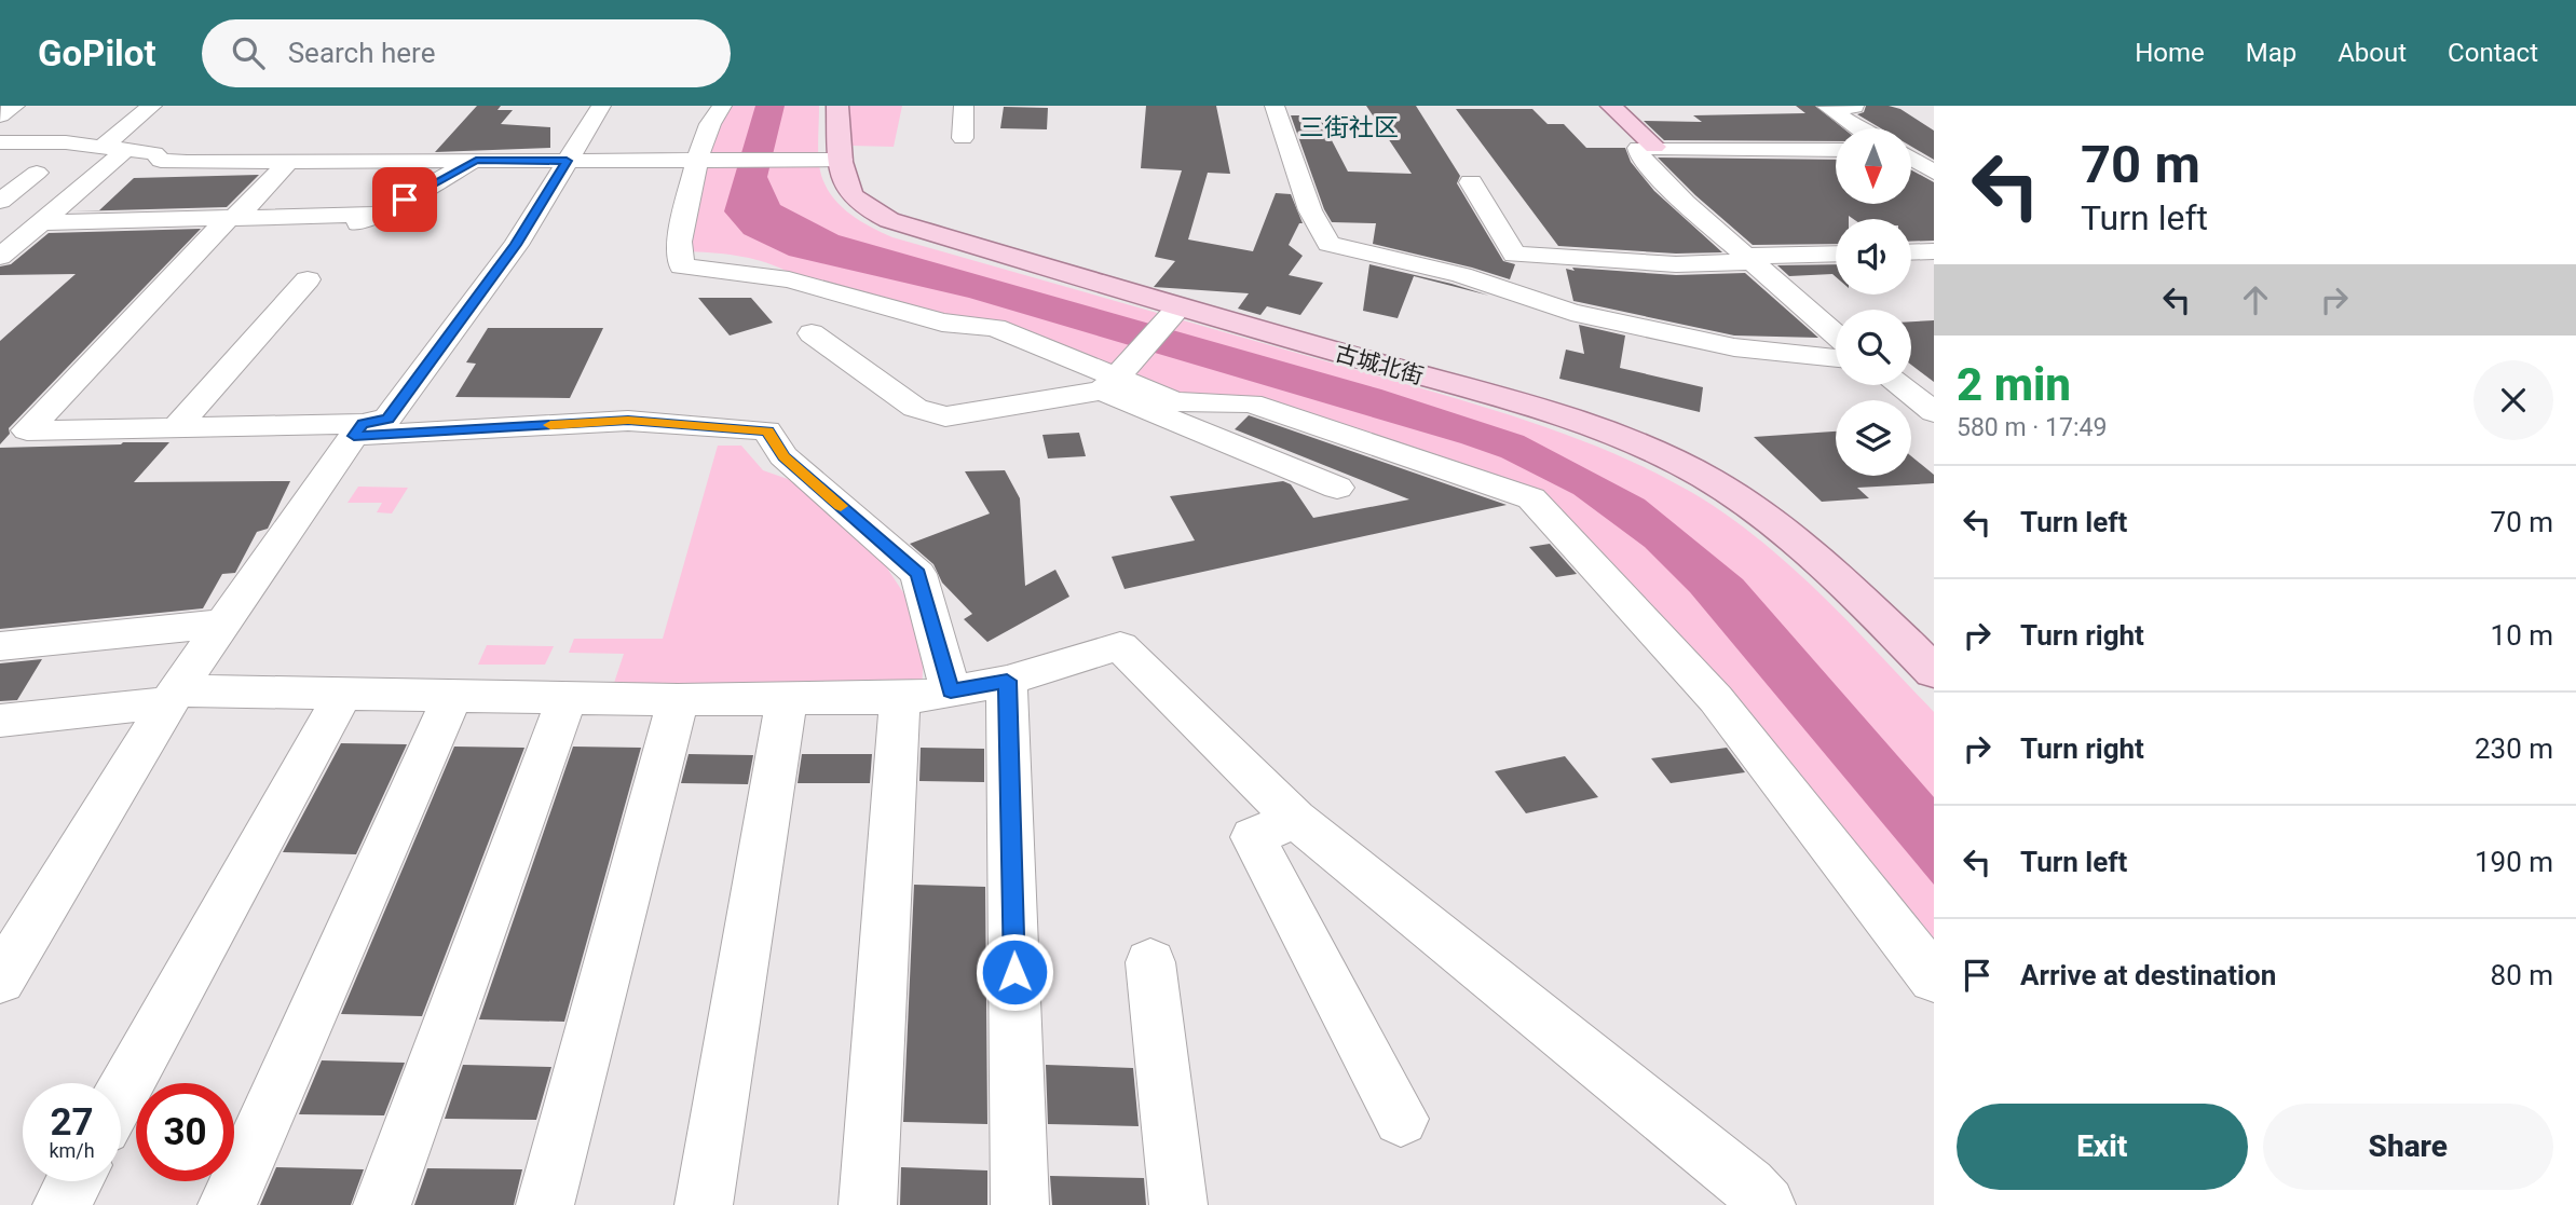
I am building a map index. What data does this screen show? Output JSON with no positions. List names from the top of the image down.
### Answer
{
  "streets": {
    "main road": ["古城北街"]
  },
  "districts": ["三街社区"],
  "north": "bottom",
  "page": {
    "header": "GoPilot",
    "search": "Search here",
    "nav": [
      "Home",
      "Map",
      "About",
      "Contact"
    ],
    "turn": ["70 m", "Turn left"],
    "heading": ["2 min", "580 m · 17:49"],
    "list": [
      {
        "name": "Turn left",
        "value": "70 m"
      },
      {
        "name": "Turn right",
        "value": "10 m"
      },
      {
        "name": "Turn right",
        "value": "230 m"
      },
      {
        "name": "Turn left",
        "value": "190 m"
      },
      {
        "name": "Arrive at destination",
        "value": "80 m"
      }
    ],
    "speed": "27 km/h",
    "limit": "30",
    "buttons": ["Exit", "Share"]
  }
}
